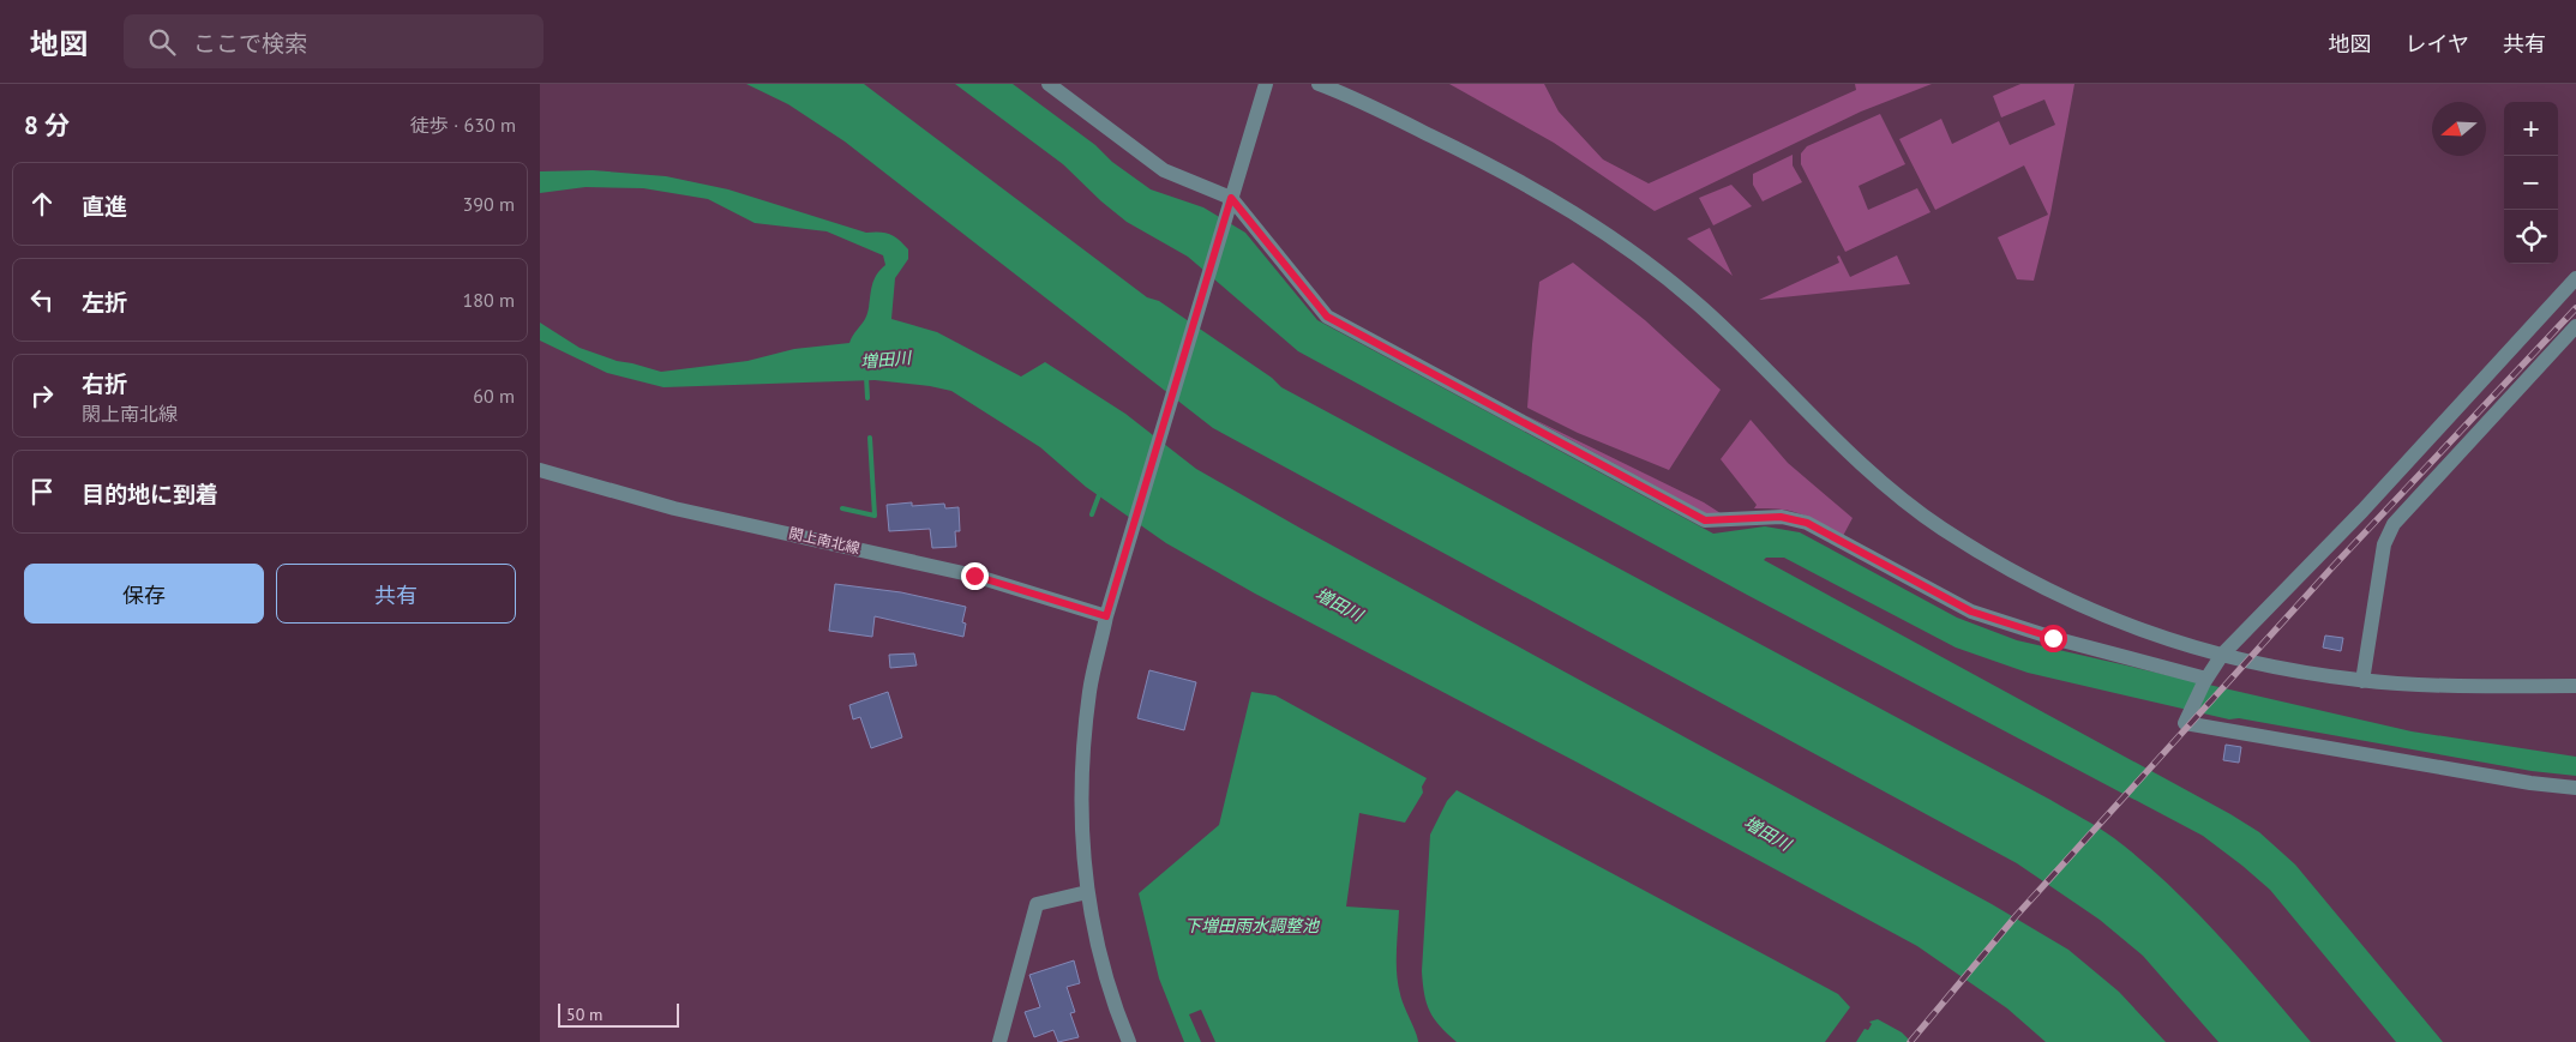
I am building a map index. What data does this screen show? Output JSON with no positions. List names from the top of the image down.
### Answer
{
  "streets": {
    "street": ["閖上南北線"]
  },
  "water": ["増田川", "下増田雨水調整池"],
  "scale_bar": "50 m",
  "north": "left",
  "page": {
    "header": "地図",
    "search": "ここで検索",
    "nav": ["地図", "レイヤ", "共有"],
    "heading": ["8 分", "徒歩 · 630 m"],
    "map_buttons": ["+", "−"],
    "list": [
      ["直進", "390 m"],
      ["左折", "180 m"],
      ["右折", "閖上南北線", "60 m"],
      "目的地に到着"
    ],
    "buttons": ["保存", "共有"],
    "scale": "50 m"
  }
}
